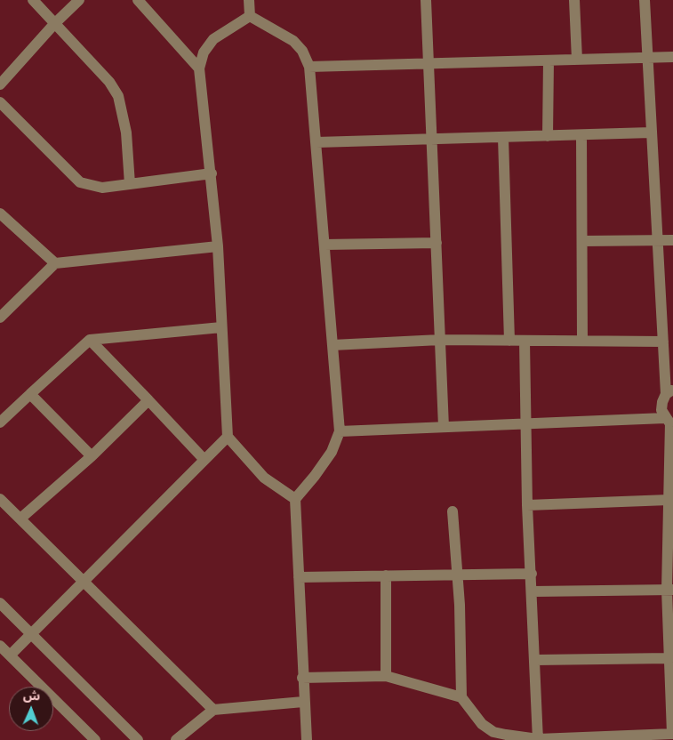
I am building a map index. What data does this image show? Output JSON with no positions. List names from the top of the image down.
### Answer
{
  "north": "top"
}
